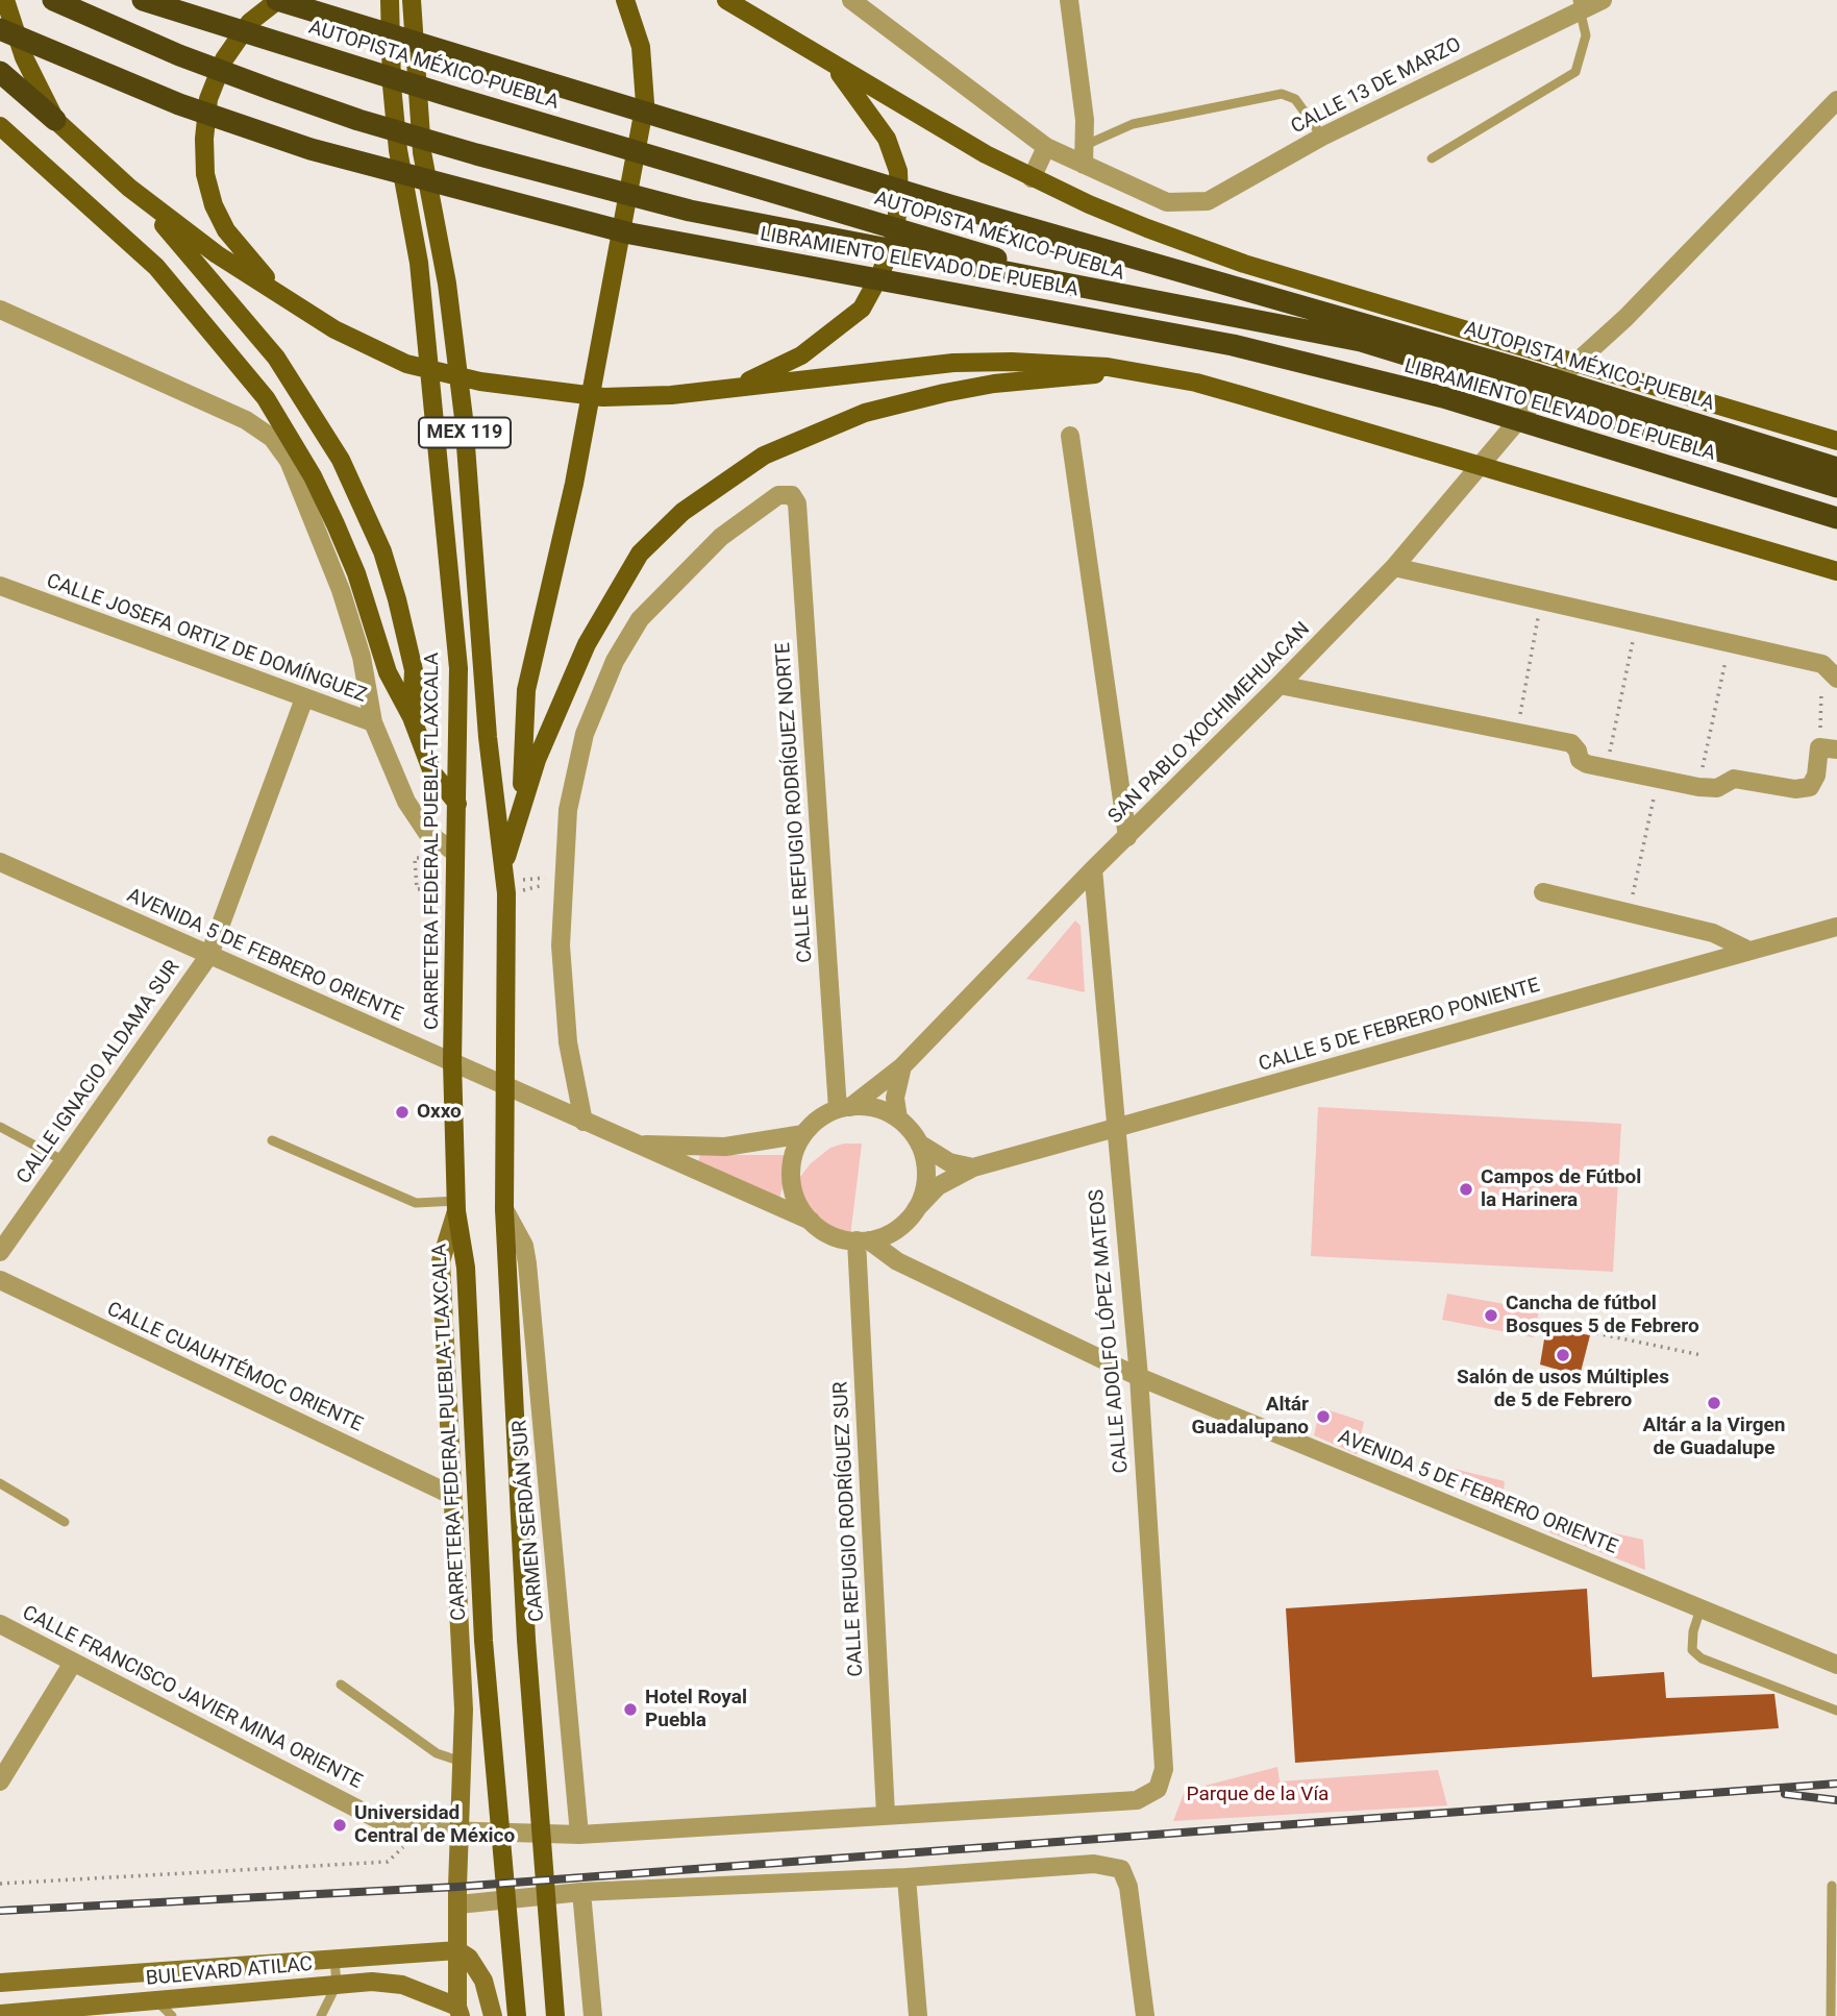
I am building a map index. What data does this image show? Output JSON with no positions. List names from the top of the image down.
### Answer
{
  "streets": {
    "highway": ["AUTOPISTA MÉXICO-PUEBLA", "LIBRAMIENTO ELEVADO DE PUEBLA"],
    "main road": ["MEX 119", "CARRETERA FEDERAL PUEBLA-TLAXCALA", "BULEVARD ATILAC"],
    "street": [
      "CALLE 13 DE MARZO",
      "CALLE JOSEFA ORTIZ DE DOMÍNGUEZ",
      "SAN PABLO XOCHIMEHUACAN",
      "CALLE REFUGIO RODRÍGUEZ NORTE",
      "AVENIDA 5 DE FEBRERO ORIENTE",
      "CALLE 5 DE FEBRERO PONIENTE",
      "CALLE IGNACIO ALDAMA SUR",
      "CALLE ADOLFO LÓPEZ MATEOS",
      "CALLE CUAUHTÉMOC ORIENTE",
      "CARMEN SERDÁN SUR",
      "CALLE REFUGIO RODRÍGUEZ SUR",
      "CALLE FRANCISCO JAVIER MINA ORIENTE"
    ]
  },
  "crossings": [
    ["CALLE JOSEFA ORTIZ DE DOMÍNGUEZ", "CARRETERA FEDERAL PUEBLA-TLAXCALA"],
    ["CALLE JOSEFA ORTIZ DE DOMÍNGUEZ", "CALLE IGNACIO ALDAMA SUR"],
    ["SAN PABLO XOCHIMEHUACAN", "CALLE REFUGIO RODRÍGUEZ NORTE"],
    ["SAN PABLO XOCHIMEHUACAN", "AVENIDA 5 DE FEBRERO ORIENTE"],
    ["SAN PABLO XOCHIMEHUACAN", "CALLE 5 DE FEBRERO PONIENTE"],
    ["SAN PABLO XOCHIMEHUACAN", "CALLE ADOLFO LÓPEZ MATEOS"],
    ["SAN PABLO XOCHIMEHUACAN", "CALLE REFUGIO RODRÍGUEZ SUR"],
    ["CALLE REFUGIO RODRÍGUEZ NORTE", "AVENIDA 5 DE FEBRERO ORIENTE"],
    ["CALLE REFUGIO RODRÍGUEZ NORTE", "CALLE 5 DE FEBRERO PONIENTE"],
    ["CALLE REFUGIO RODRÍGUEZ NORTE", "CALLE REFUGIO RODRÍGUEZ SUR"],
    ["CARRETERA FEDERAL PUEBLA-TLAXCALA", "AVENIDA 5 DE FEBRERO ORIENTE"],
    ["AVENIDA 5 DE FEBRERO ORIENTE", "CALLE 5 DE FEBRERO PONIENTE"],
    ["AVENIDA 5 DE FEBRERO ORIENTE", "CALLE IGNACIO ALDAMA SUR"],
    ["AVENIDA 5 DE FEBRERO ORIENTE", "CALLE ADOLFO LÓPEZ MATEOS"],
    ["AVENIDA 5 DE FEBRERO ORIENTE", "CALLE REFUGIO RODRÍGUEZ SUR"],
    ["CALLE 5 DE FEBRERO PONIENTE", "CALLE ADOLFO LÓPEZ MATEOS"],
    ["CALLE 5 DE FEBRERO PONIENTE", "CALLE REFUGIO RODRÍGUEZ SUR"],
    ["CALLE ADOLFO LÓPEZ MATEOS", "CALLE FRANCISCO JAVIER MINA ORIENTE"],
    ["CARMEN SERDÁN SUR", "CALLE FRANCISCO JAVIER MINA ORIENTE"],
    ["CALLE REFUGIO RODRÍGUEZ SUR", "CALLE FRANCISCO JAVIER MINA ORIENTE"]
  ],
  "parks": ["Parque de la Vía"],
  "places": [
    "Oxxo",
    "Campos de Fútbol la Harinera",
    "Cancha de fútbol Bosques 5 de Febrero",
    "Salón de usos Múltiples de 5 de Febrero",
    "Altár a la Virgen de Guadalupe",
    "Altár Guadalupano",
    "Hotel Royal Puebla",
    "Universidad Central de México"
  ]
}
